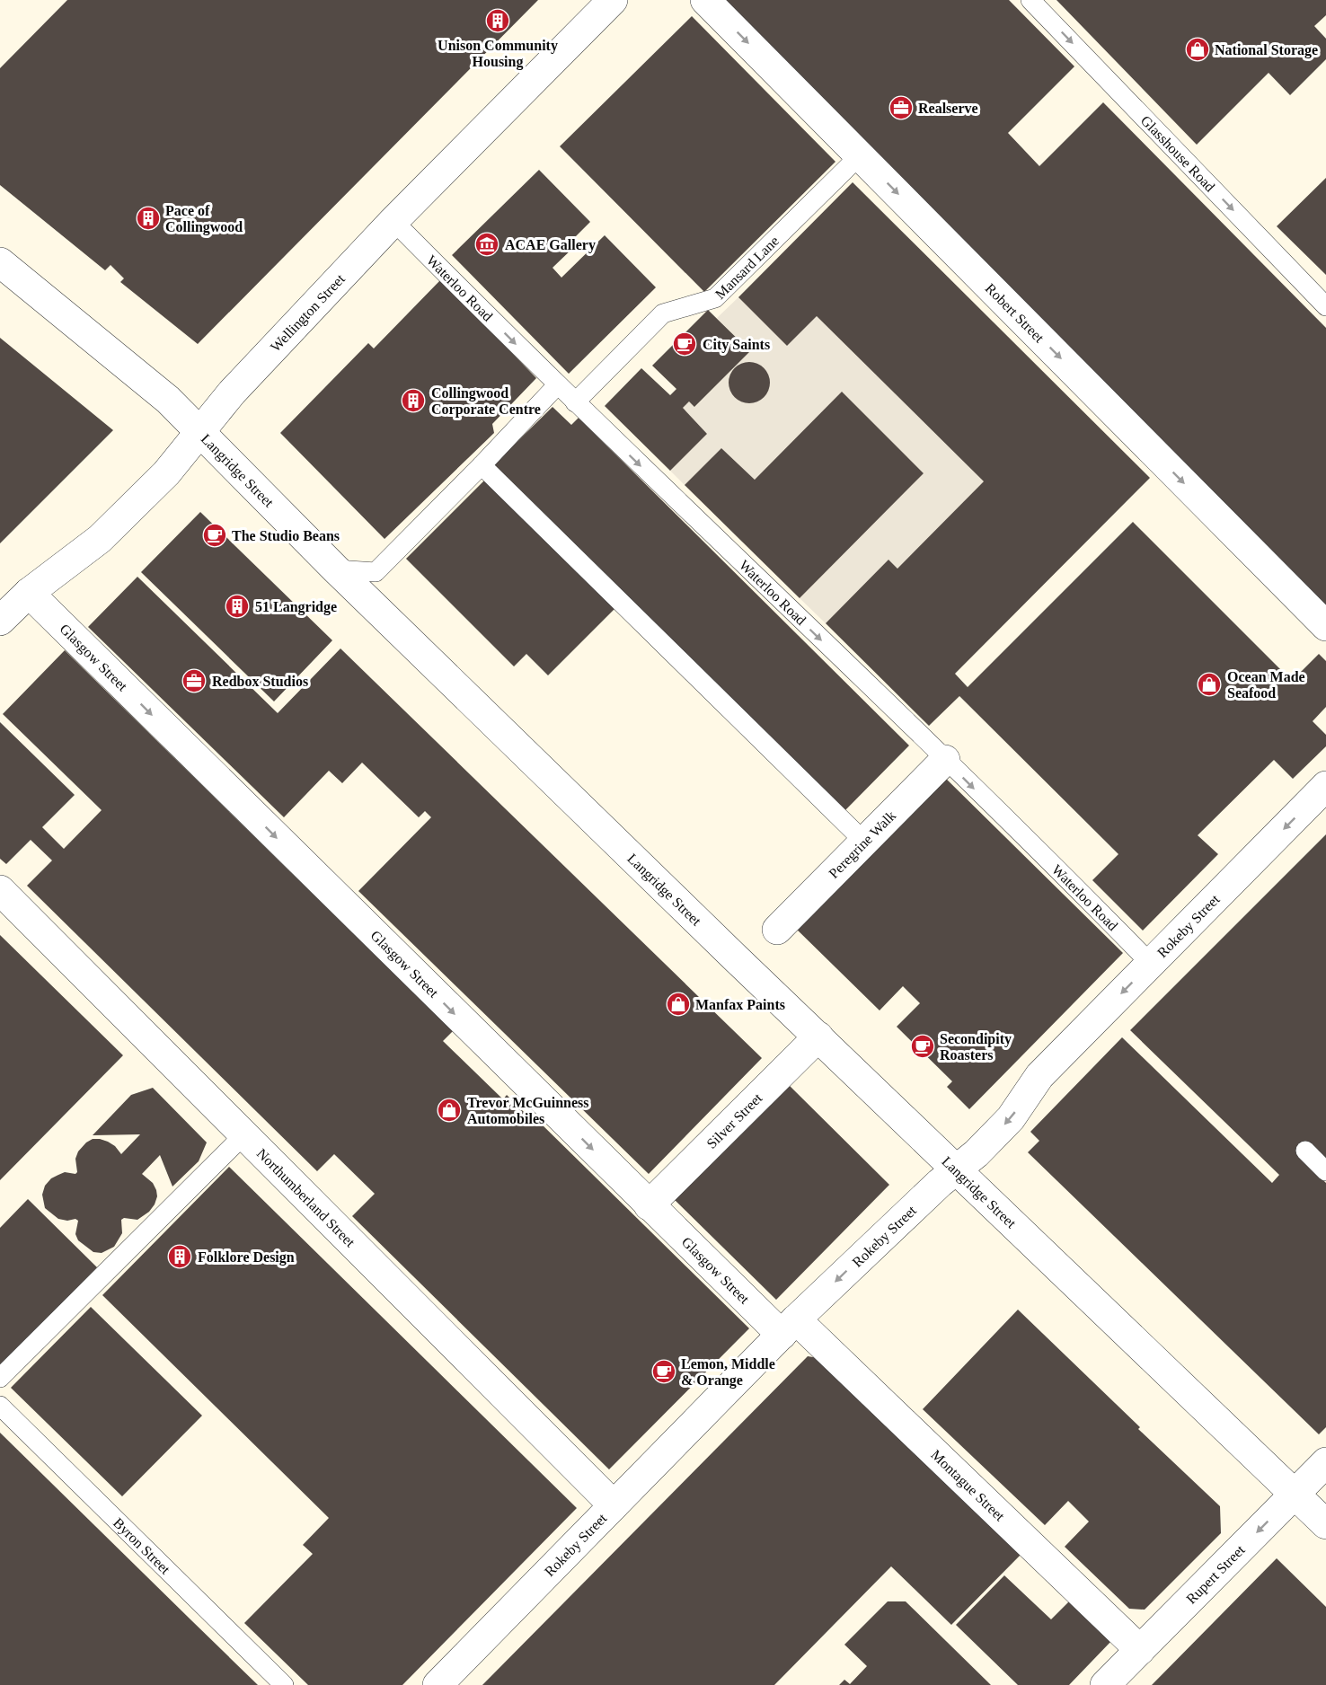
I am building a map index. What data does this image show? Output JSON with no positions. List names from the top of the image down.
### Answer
{
  "streets": {
    "street": [
      "Wellington Street",
      "Robert Street",
      "Langridge Street",
      "Glasgow Street",
      "Peregrine Walk",
      "Rokeby Street",
      "Silver Street",
      "Northumberland Street",
      "Montague Street",
      "Rupert Street"
    ],
    "lane": [
      "Glasshouse Road",
      "Mansard Lane",
      "Waterloo Road",
      "Byron Street"
    ]
  },
  "crossings": [
    ["Mansard Lane", "Waterloo Road"],
    ["Mansard Lane", "Robert Street"],
    ["Waterloo Road", "Wellington Street"],
    ["Waterloo Road", "Peregrine Walk"],
    ["Waterloo Road", "Rokeby Street"],
    ["Wellington Street", "Langridge Street"],
    ["Wellington Street", "Glasgow Street"],
    ["Langridge Street", "Rokeby Street"],
    ["Langridge Street", "Silver Street"],
    ["Langridge Street", "Rupert Street"],
    ["Glasgow Street", "Rokeby Street"],
    ["Glasgow Street", "Silver Street"],
    ["Glasgow Street", "Montague Street"],
    ["Rokeby Street", "Northumberland Street"],
    ["Rokeby Street", "Montague Street"],
    ["Montague Street", "Rupert Street"]
  ],
  "one_way": [
    "Glasshouse Road",
    "Robert Street",
    "Glasgow Street",
    "Rokeby Street",
    "Rupert Street"
  ],
  "places": {
    "building": [
      "Unison Community Housing",
      "Pace of Collingwood",
      "Collingwood Corporate Centre",
      "51 Langridge",
      "Folklore Design"
    ],
    "shop": [
      "National Storage",
      "Ocean Made Seafood",
      "Manfax Paints",
      "Trevor McGuinness Automobiles"
    ],
    "office": ["Realserve", "Redbox Studios"],
    "museum": ["ACAE Gallery"],
    "cafe": [
      "City Saints",
      "The Studio Beans",
      "Secondipity Roasters",
      "Lemon, Middle & Orange"
    ]
  }
}
